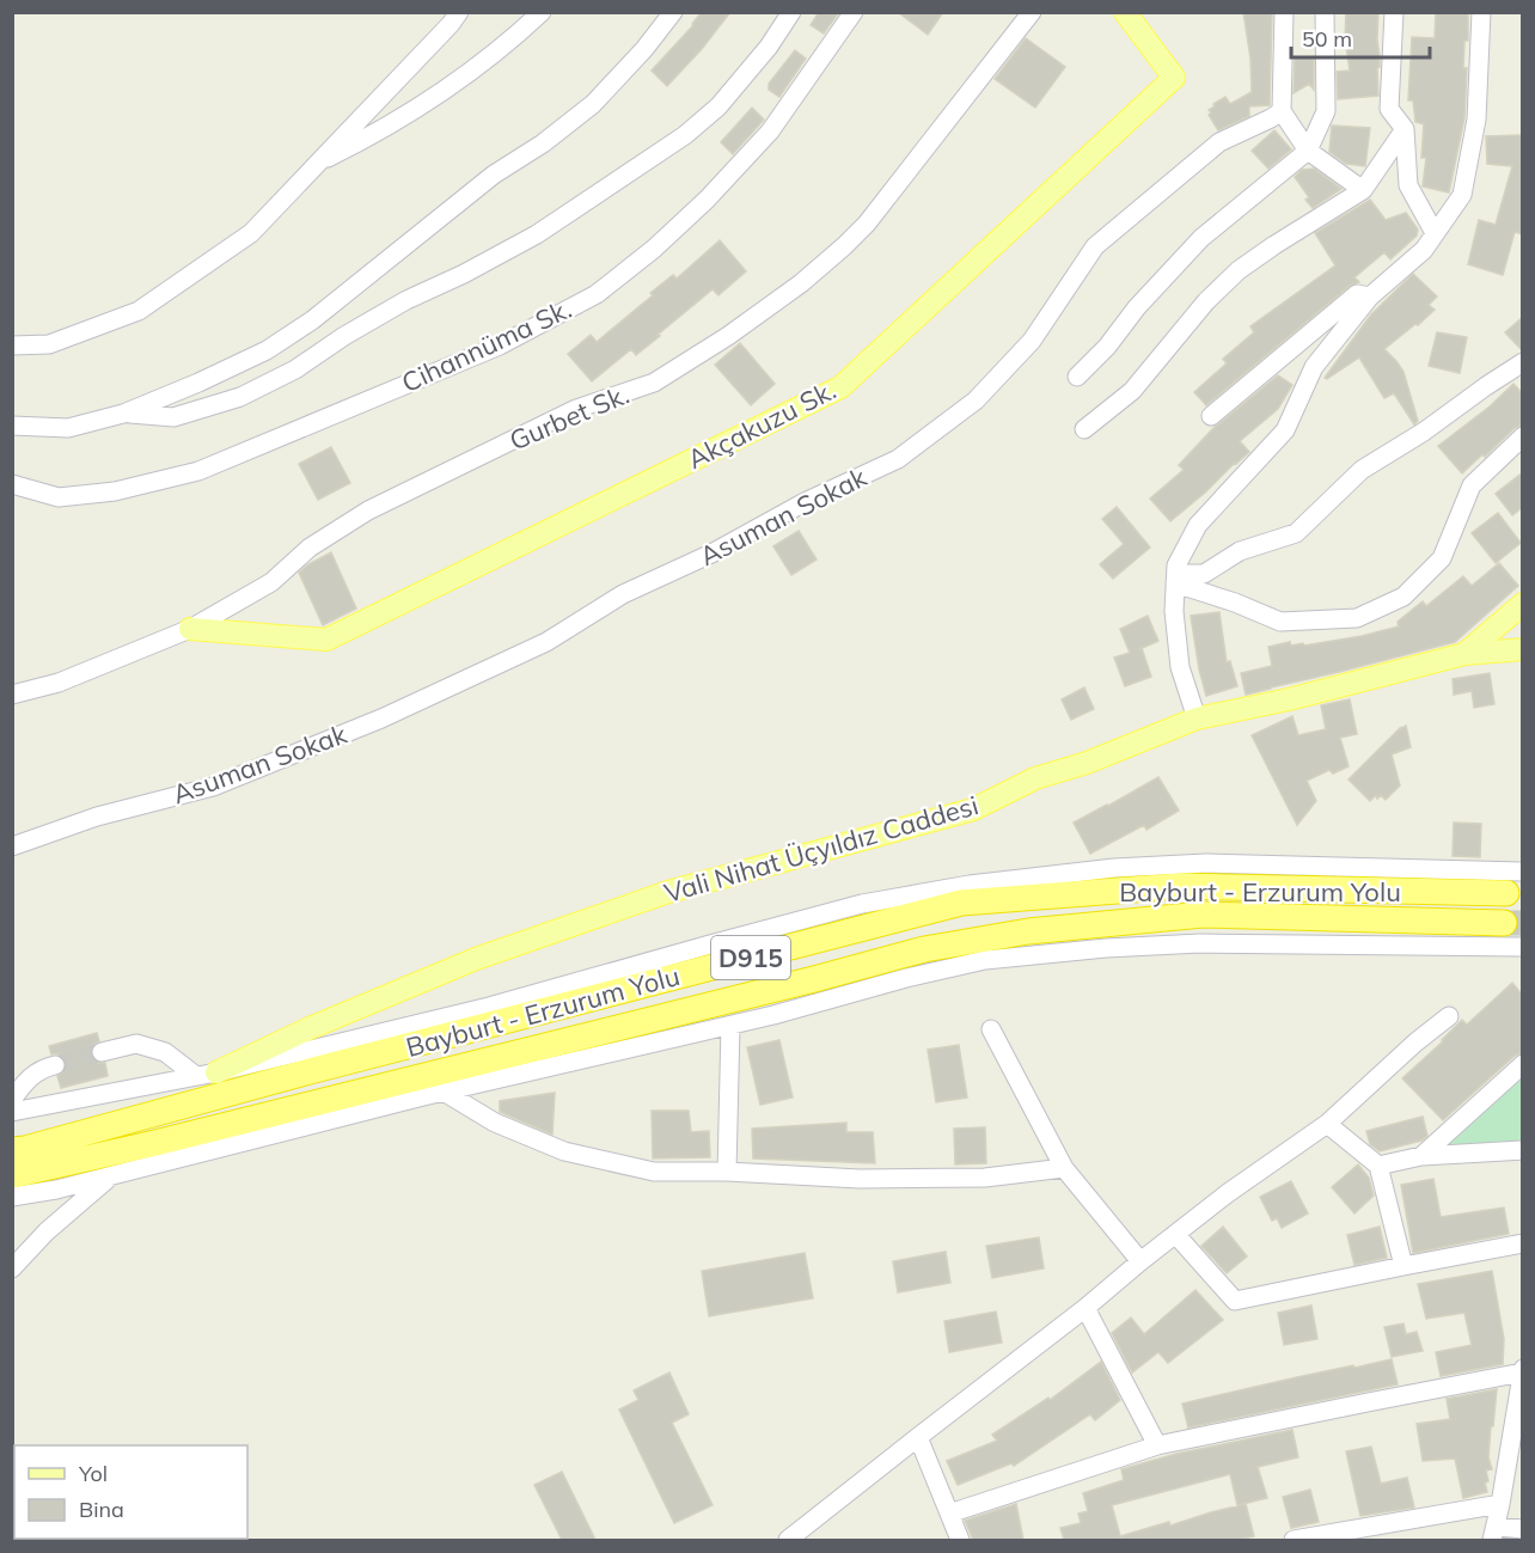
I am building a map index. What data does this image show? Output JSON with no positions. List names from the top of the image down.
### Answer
{
  "streets": {
    "highway": ["Bayburt - Erzurum Yolu", "D915"],
    "main road": ["Akçakuzu Sk.", "Vali Nihat Üçyıldız Caddesi"],
    "street": ["Cihannüma Sk.", "Gurbet Sk.", "Asuman Sokak"]
  },
  "crossings": [
    ["Gurbet Sk.", "Akçakuzu Sk."]
  ],
  "legend": ["Yol", "Bina"],
  "scale_bar": "50 m"
}
